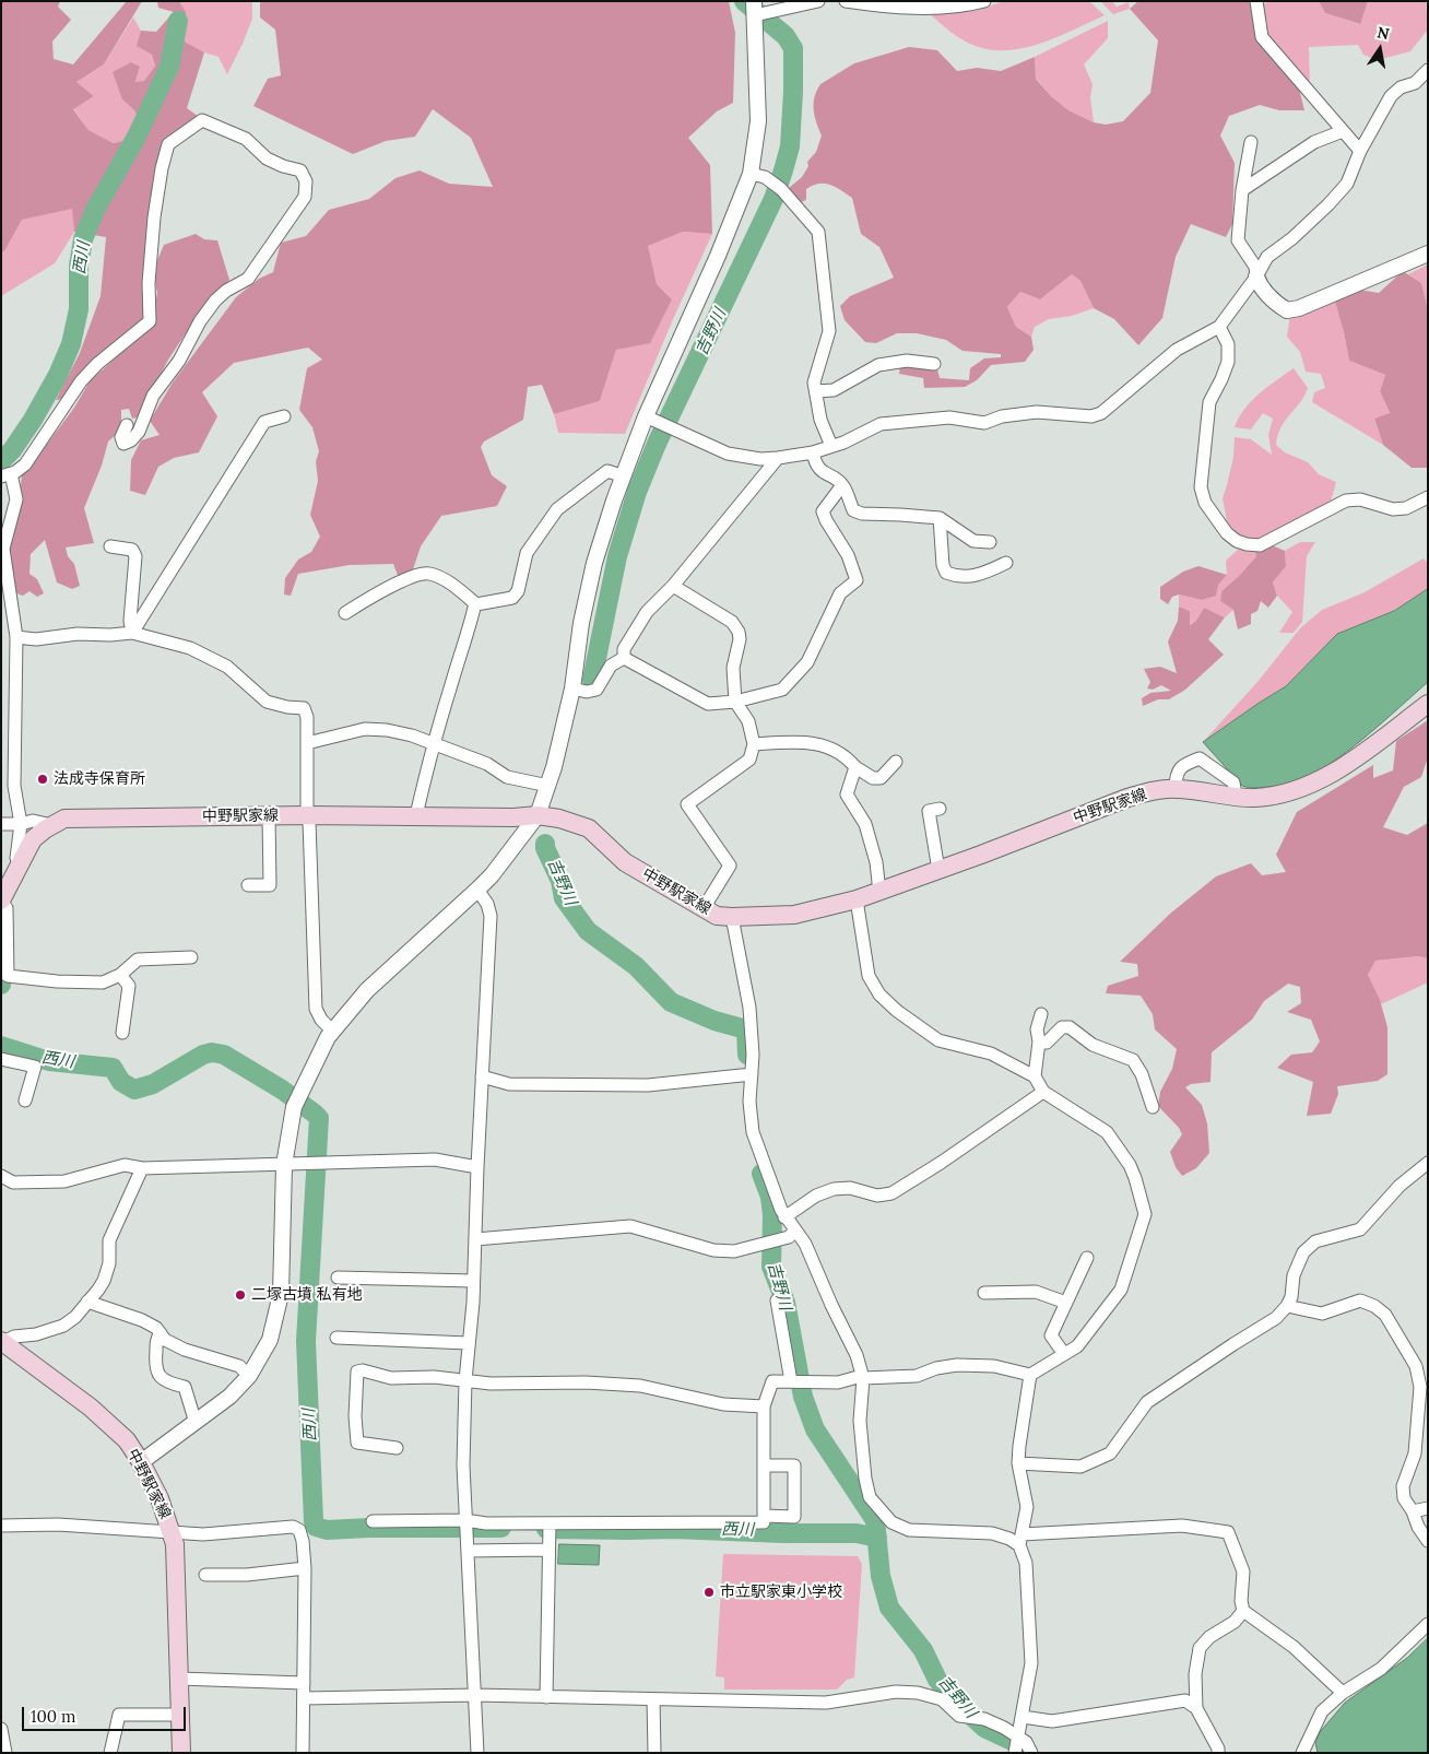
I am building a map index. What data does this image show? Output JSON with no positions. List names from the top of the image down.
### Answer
{
  "streets": {
    "main road": ["中野駅家線"]
  },
  "water": ["西川", "吉野川"],
  "places": ["法成寺保育所", "二塚古墳 私有地", "市立駅家東小学校"],
  "scale_bar": "100 m",
  "north": "top"
}
